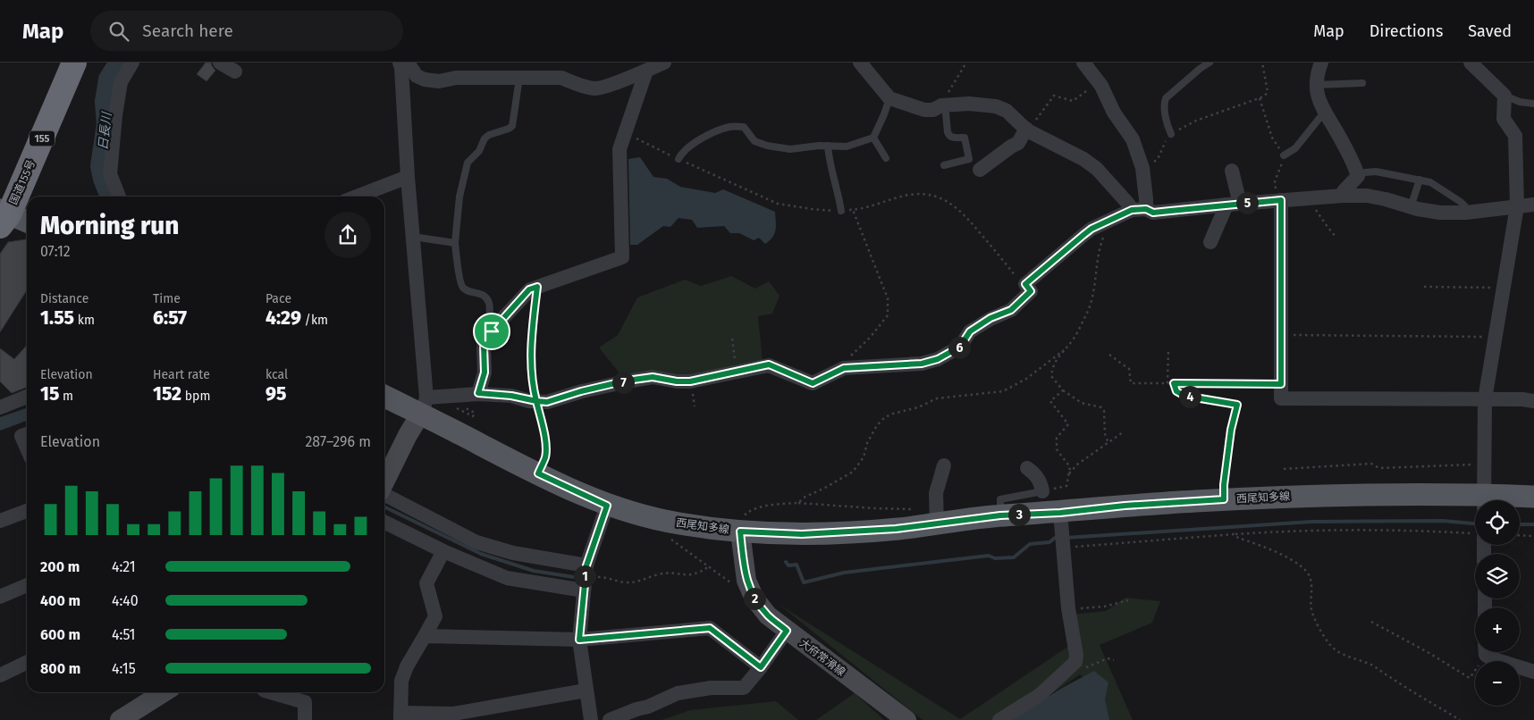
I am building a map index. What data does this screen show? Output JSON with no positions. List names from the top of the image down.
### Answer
{
  "streets": {
    "highway": ["155", "国道155号"],
    "main road": ["西尾知多線", "大府常滑線"]
  },
  "crossings": [
    ["西尾知多線", "大府常滑線"]
  ],
  "water": ["日長川"],
  "page": {
    "header": "Map",
    "search": "Search here",
    "nav": ["Map", "Directions", "Saved"],
    "pins": [
      "5",
      "6",
      "7",
      "4",
      "3",
      "1",
      "2"
    ],
    "heading": ["Morning run", "07:12"],
    "stats": [
      ["Distance", "1.55 km"],
      ["Time", "6:57"],
      ["Pace", "4:29 /km"],
      ["Elevation", "15 m"],
      ["Heart rate", "152 bpm"],
      ["kcal", "95"]
    ],
    "chart": ["Elevation", "287–296 m"],
    "map_buttons": ["+", "−"],
    "list": [
      {
        "name": "200 m",
        "note": "4:21"
      },
      {
        "name": "400 m",
        "note": "4:40"
      },
      {
        "name": "600 m",
        "note": "4:51"
      },
      {
        "name": "800 m",
        "note": "4:15"
      }
    ]
  }
}
